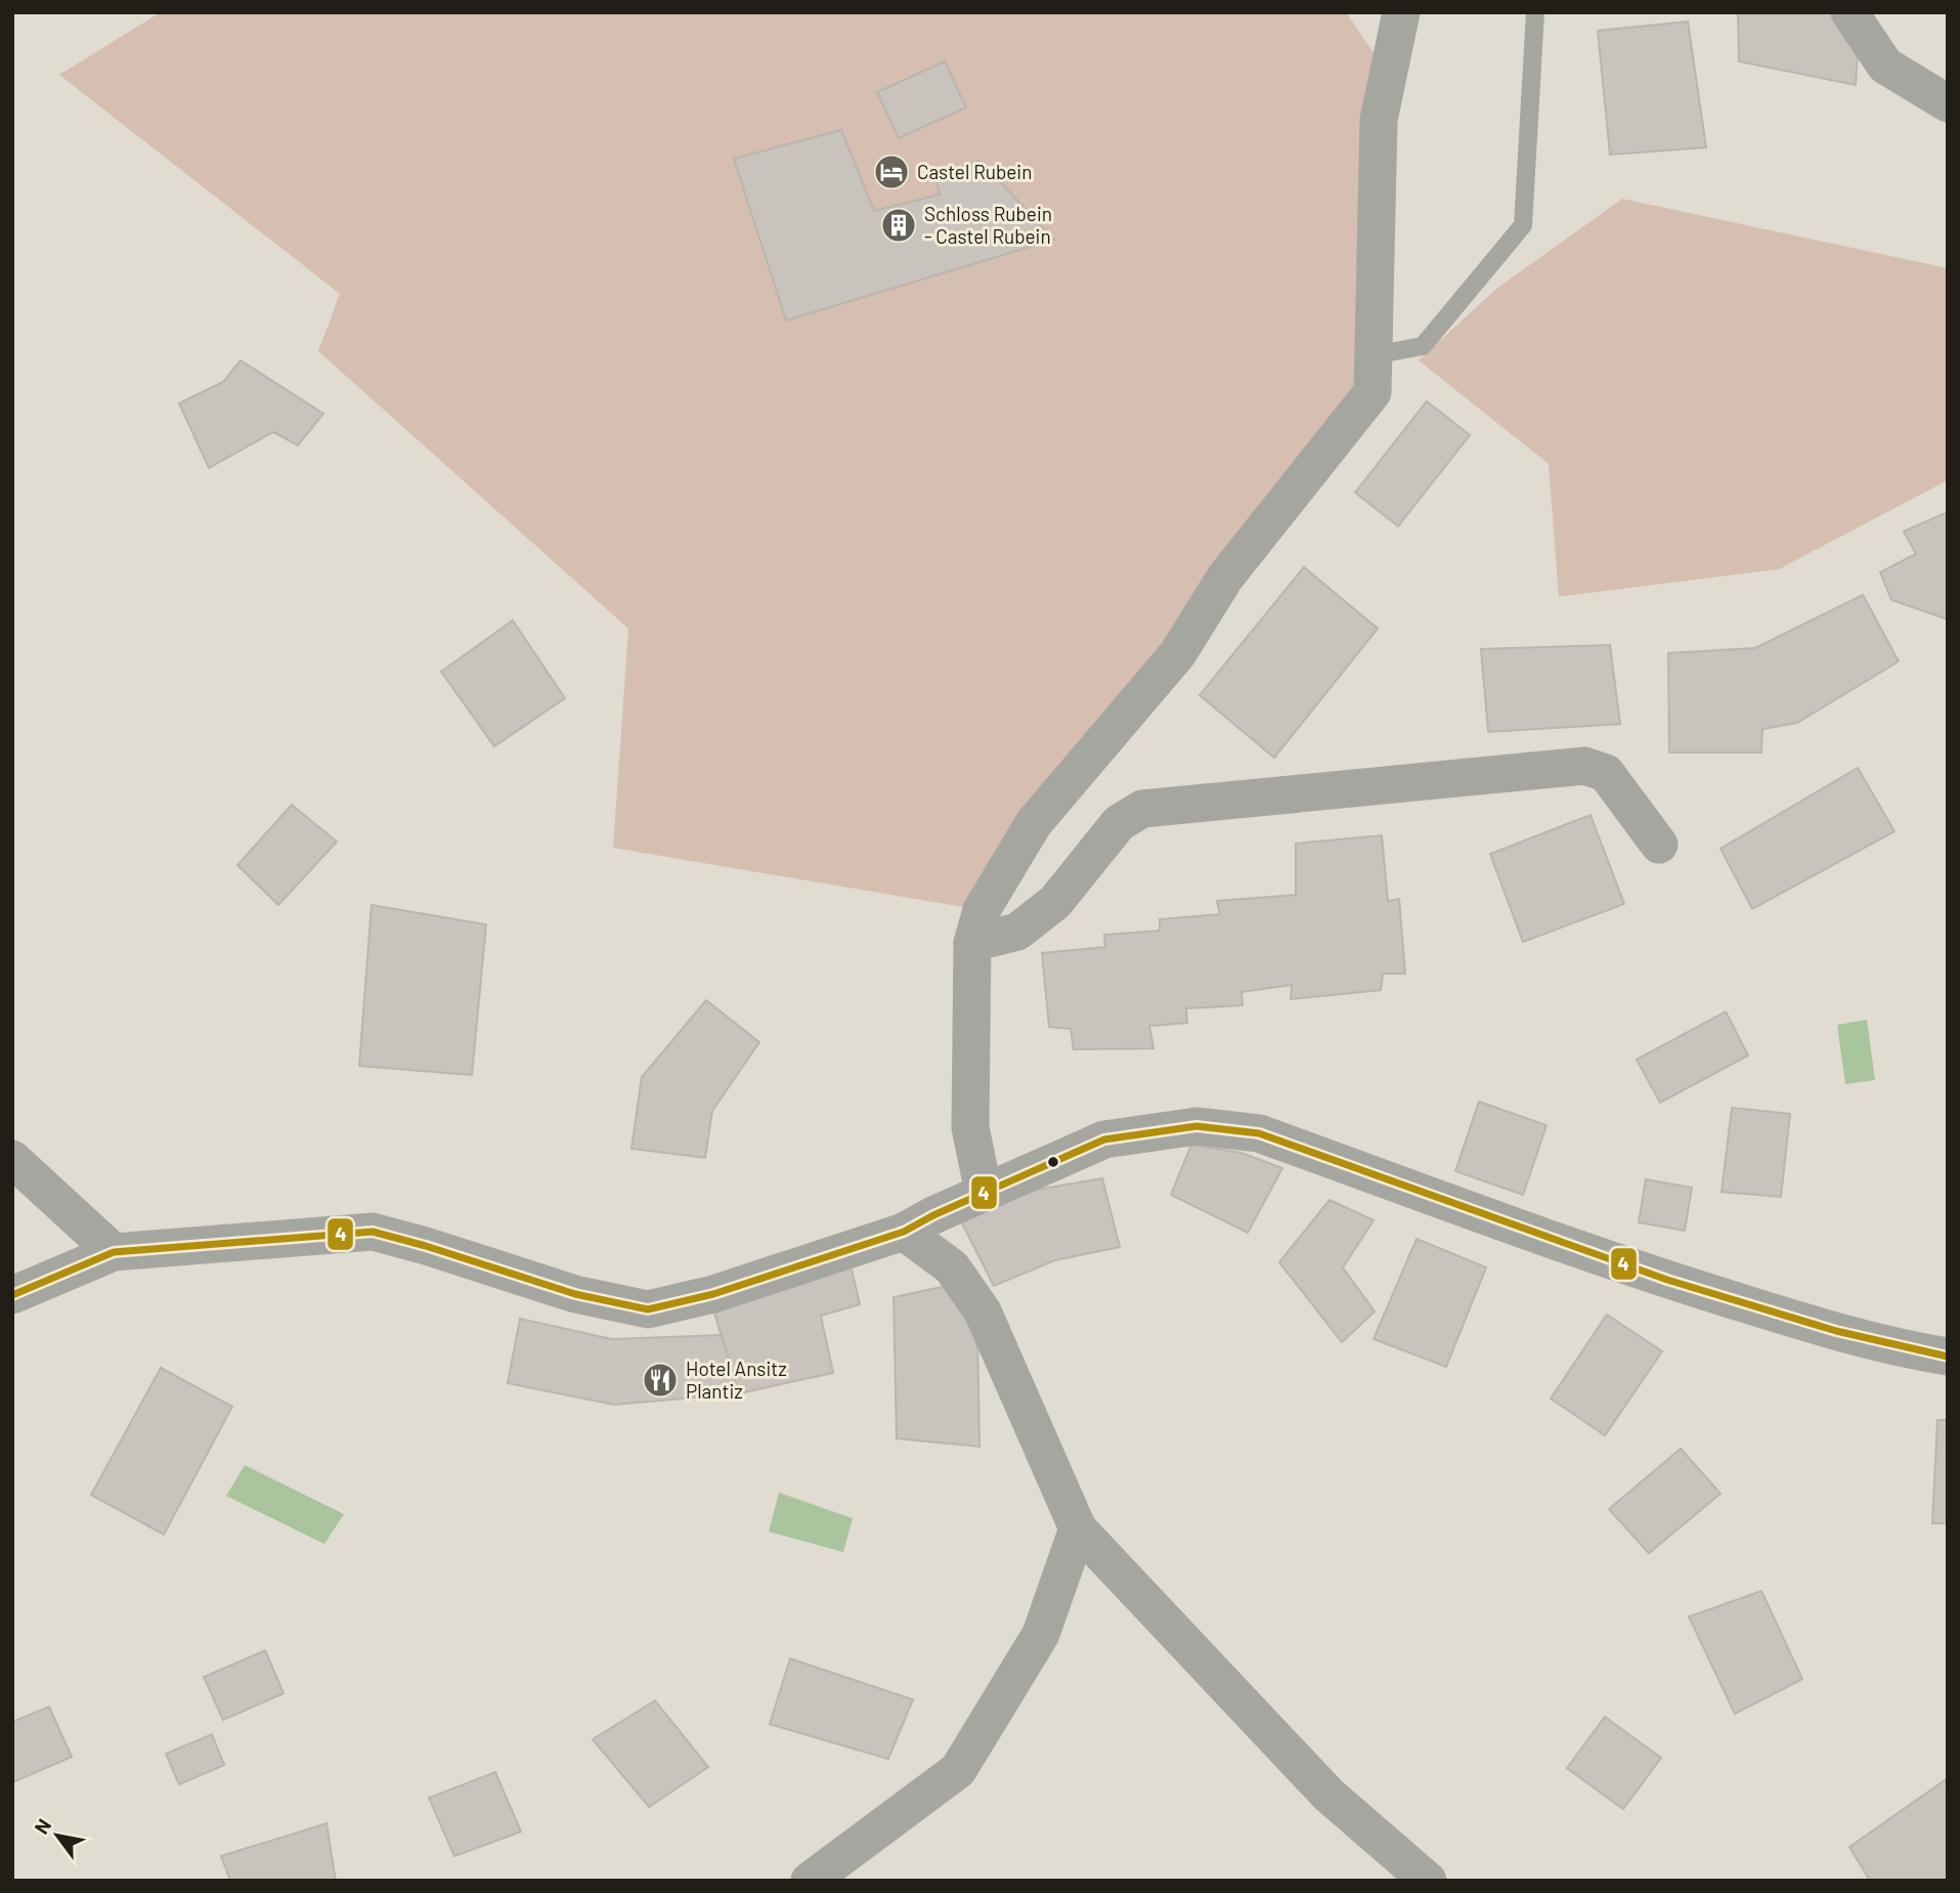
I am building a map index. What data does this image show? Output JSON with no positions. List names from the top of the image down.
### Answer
{
  "places": {
    "hotel": ["Castel Rubein"],
    "building": ["Schloss Rubein - Castel Rubein"],
    "restaurant": ["Hotel Ansitz Plantiz"]
  },
  "lines": ["transit line 4"],
  "north": "top left"
}
